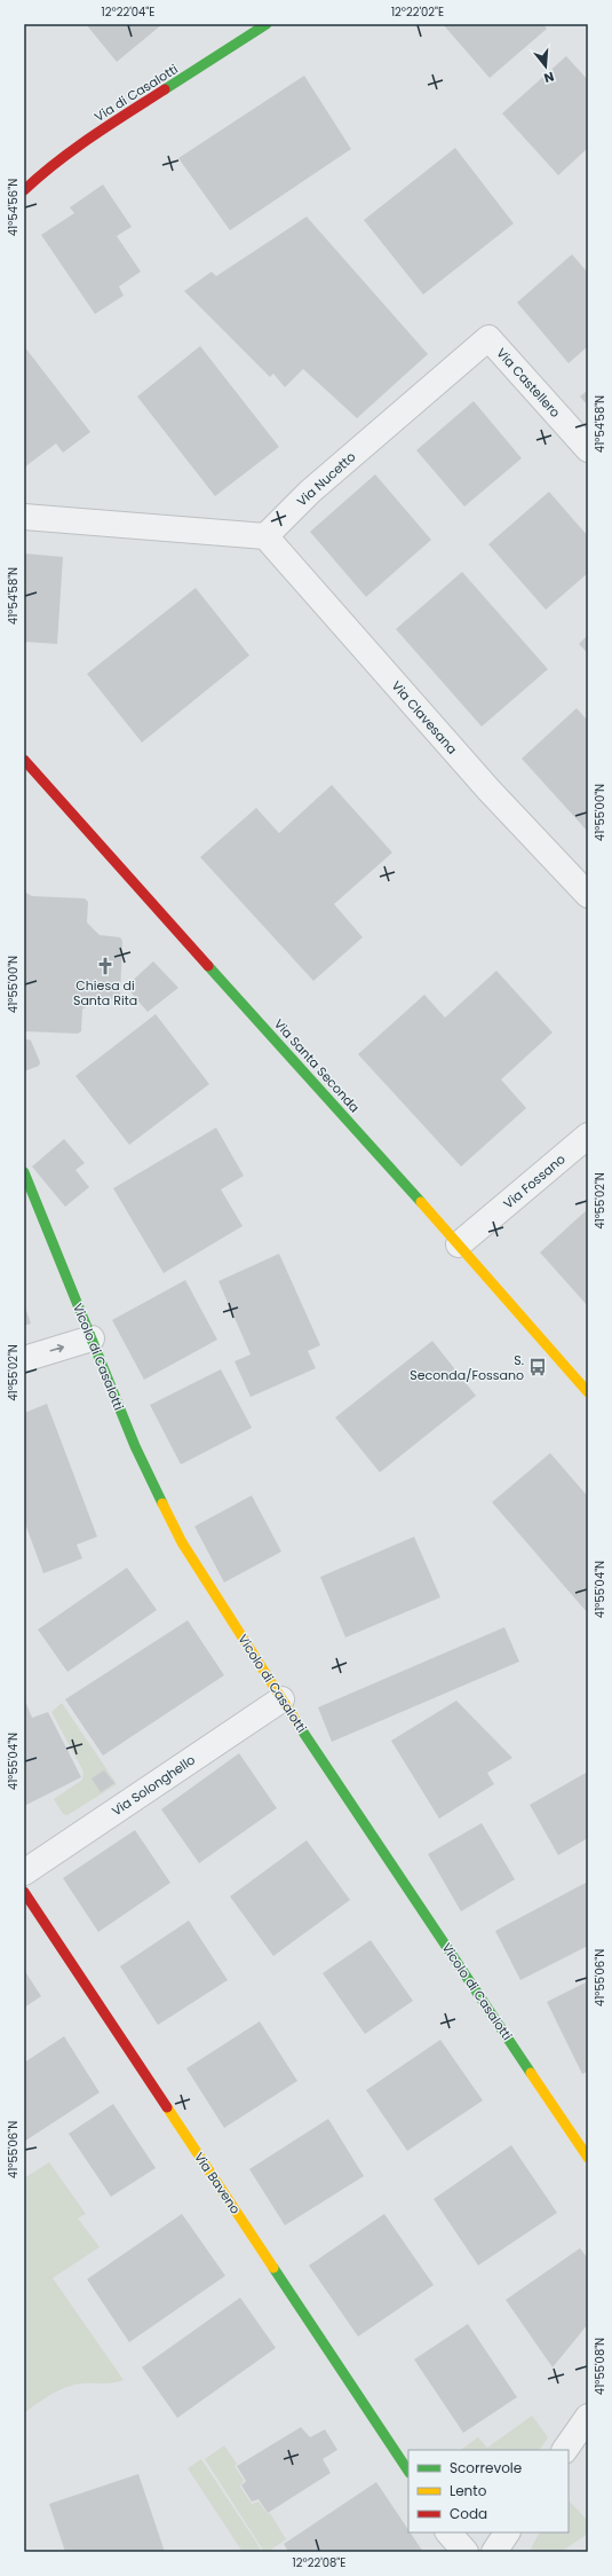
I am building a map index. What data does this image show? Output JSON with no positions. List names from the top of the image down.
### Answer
{
  "streets": {
    "street": [
      "Via di Casalotti",
      "Via Castellero",
      "Via Nucetto",
      "Via Clavesana",
      "Via Santa Seconda",
      "Via Fossano",
      "Vicolo di Casalotti",
      "Via Solonghello",
      "Via Baveno"
    ]
  },
  "crossings": [
    ["Via Castellero", "Via Nucetto"],
    ["Via Nucetto", "Via Clavesana"],
    ["Via Santa Seconda", "Via Fossano"],
    ["Vicolo di Casalotti", "Via Solonghello"]
  ],
  "places": {
    "church": ["Chiesa di Santa Rita"],
    "bus stop": ["S. Seconda/Fossano"]
  },
  "legend": ["Scorrevole", "Lento", "Coda"],
  "north": "bottom",
  "coordinates": [
    "12°22'04\"E",
    "12°22'02\"E",
    "41°54'56\"N",
    "41°54'58\"N",
    "41°55'00\"N",
    "41°55'02\"N",
    "41°55'04\"N",
    "41°55'06\"N",
    "41°55'08\"N",
    "12°22'08\"E"
  ]
}
